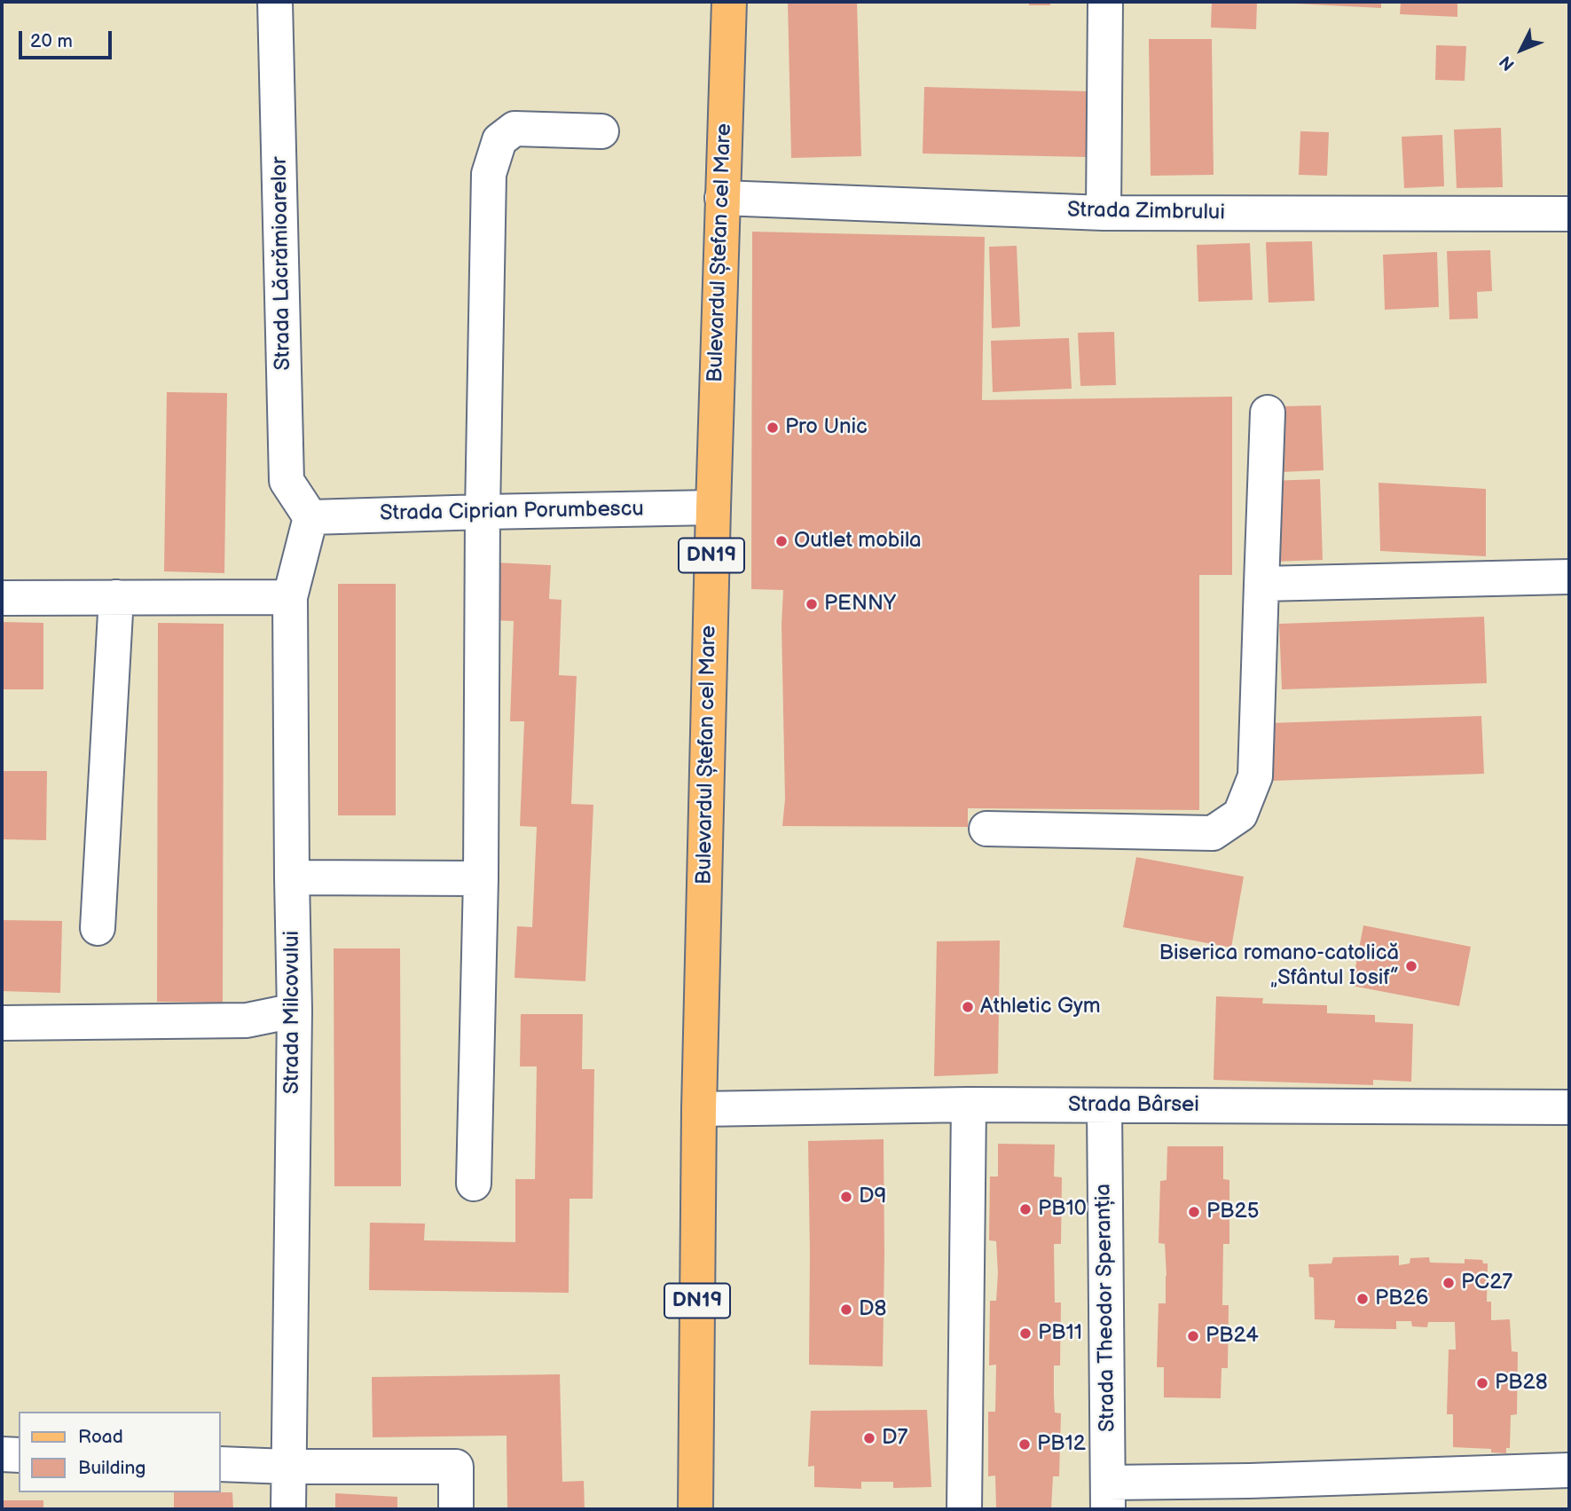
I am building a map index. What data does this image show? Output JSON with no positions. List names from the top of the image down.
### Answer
{
  "streets": {
    "main road": ["Bulevardul Ștefan cel Mare", "DN19"],
    "street": [
      "Strada Zimbrului",
      "Strada Lăcrămioarelor",
      "Strada Ciprian Porumbescu",
      "Strada Milcovului",
      "Strada Bârsei",
      "Strada Theodor Speranția"
    ]
  },
  "crossings": [
    ["Strada Zimbrului", "Bulevardul Ștefan cel Mare"],
    ["Bulevardul Ștefan cel Mare", "Strada Ciprian Porumbescu"],
    ["Bulevardul Ștefan cel Mare", "Strada Bârsei"],
    ["Strada Lăcrămioarelor", "Strada Ciprian Porumbescu"],
    ["Strada Lăcrămioarelor", "Strada Milcovului"],
    ["Strada Ciprian Porumbescu", "Strada Milcovului"],
    ["Strada Bârsei", "Strada Theodor Speranția"]
  ],
  "places": [
    "Pro Unic",
    "Outlet mobila",
    "PENNY",
    "Biserica romano-catolică „Sfântul Iosif”",
    "Athletic Gym",
    "D9",
    "PB10",
    "PB25",
    "PC27",
    "PB26",
    "D8",
    "PB11",
    "PB24",
    "PB28",
    "D7",
    "PB12"
  ],
  "legend": ["Road", "Building"],
  "scale_bar": "20 m",
  "north": "bottom left"
}
